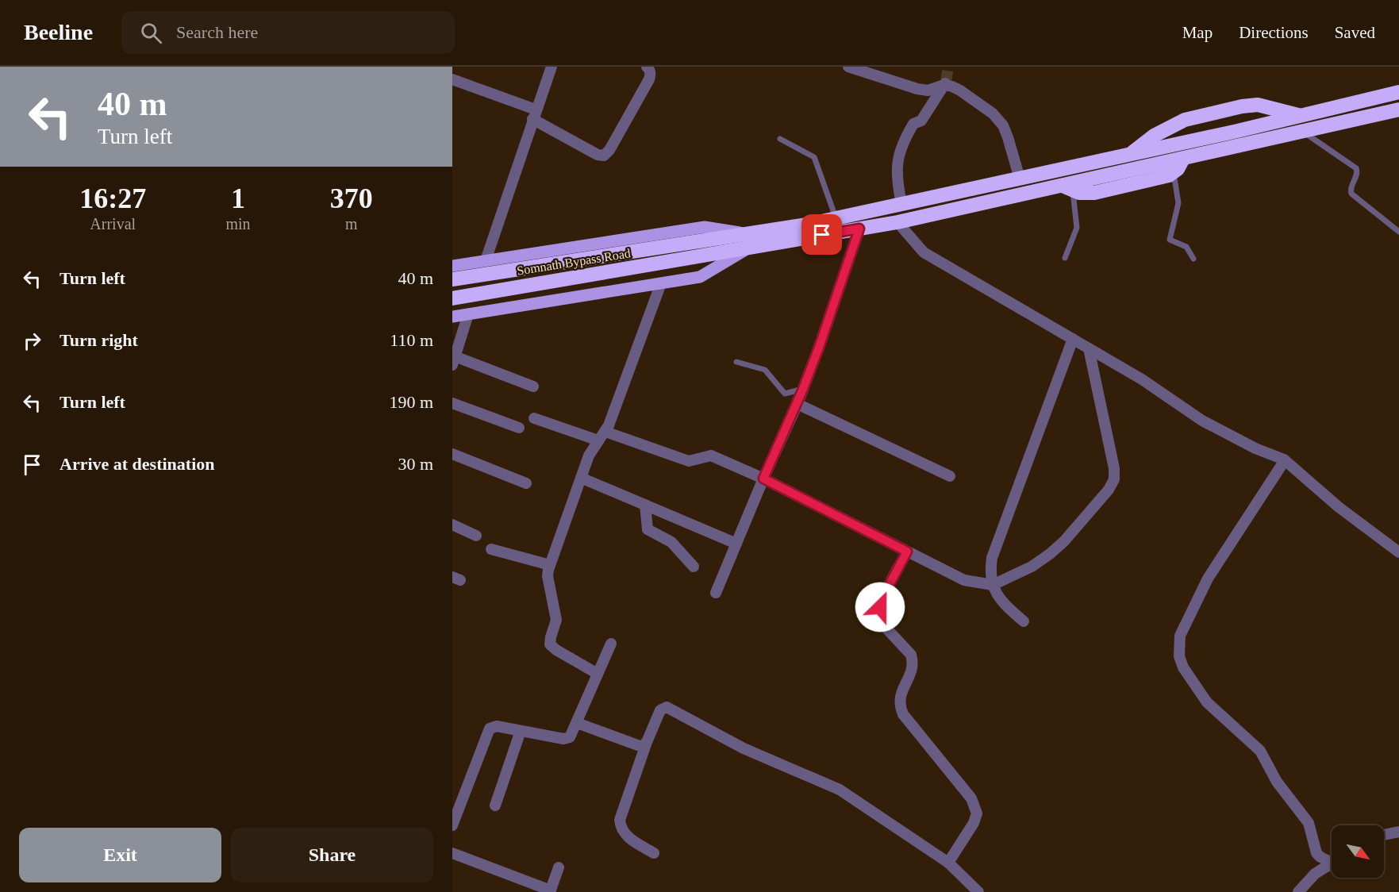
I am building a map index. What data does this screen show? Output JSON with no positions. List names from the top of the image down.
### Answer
{
  "streets": {
    "highway": ["Somnath Bypass Road"]
  },
  "north": "bottom right",
  "page": {
    "header": "Beeline",
    "search": "Search here",
    "nav": ["Map", "Directions", "Saved"],
    "turn": ["40 m", "Turn left"],
    "eta": [
      "16:27",
      "Arrival",
      "1",
      "min",
      "370",
      "m"
    ],
    "list": [
      {
        "name": "Turn left",
        "value": "40 m"
      },
      {
        "name": "Turn right",
        "value": "110 m"
      },
      {
        "name": "Turn left",
        "value": "190 m"
      },
      {
        "name": "Arrive at destination",
        "value": "30 m"
      }
    ],
    "buttons": ["Exit", "Share"]
  }
}
